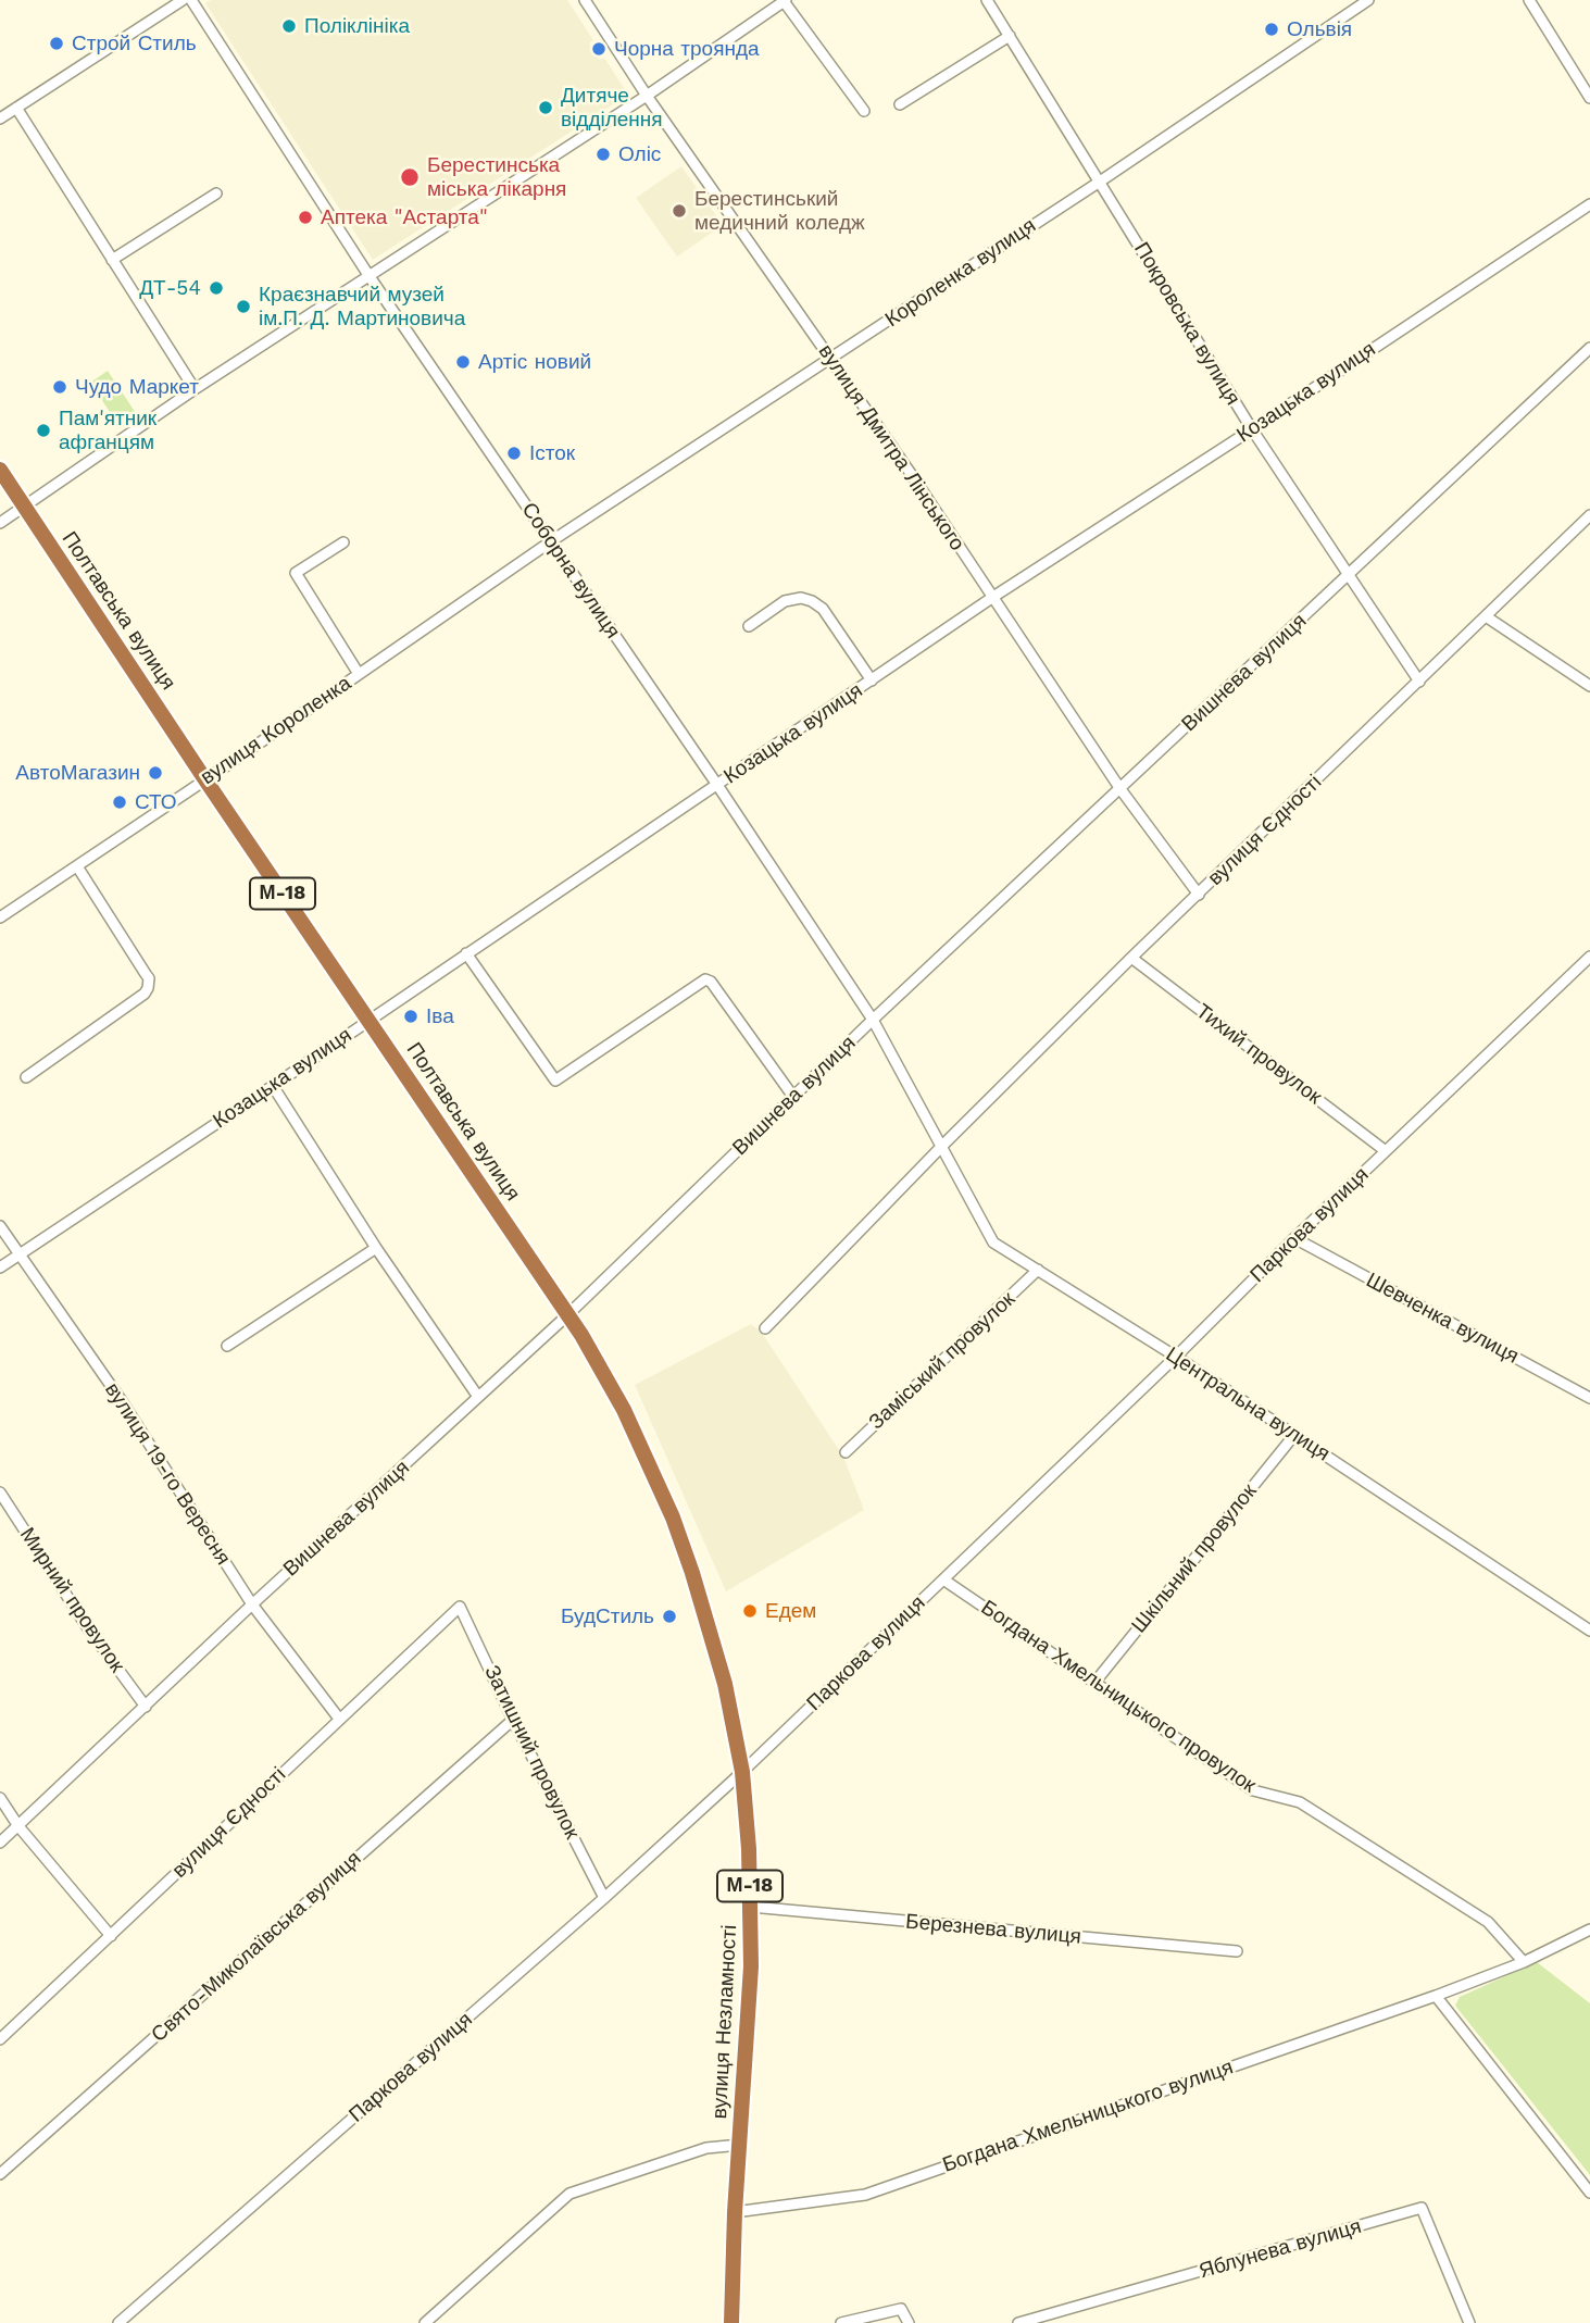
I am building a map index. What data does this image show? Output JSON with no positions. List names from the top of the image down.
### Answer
{
  "streets": {
    "highway": ["Полтавська вулиця", "М-18", "вулиця Незламності"],
    "street": [
      "Короленка вулиця",
      "Покровська вулиця",
      "Козацька вулиця",
      "вулиця Дмитра Лінського",
      "Соборна вулиця",
      "Вишнева вулиця",
      "вулиця Короленка",
      "вулиця Єдності",
      "Тихий провулок",
      "Паркова вулиця",
      "Шевченка вулиця",
      "Заміський провулок",
      "Центральна вулиця",
      "вулиця 19-го Вересня",
      "Шкільний провулок",
      "Мирний провулок",
      "Богдана Хмельницького провулок",
      "Затишний провулок",
      "Березнева вулиця",
      "Свято-Миколаївська вулиця",
      "Богдана Хмельницького вулиця",
      "Яблунева вулиця"
    ]
  },
  "crossings": [
    ["Короленка вулиця", "Покровська вулиця"],
    ["Короленка вулиця", "вулиця Дмитра Лінського"],
    ["Короленка вулиця", "Соборна вулиця"],
    ["Короленка вулиця", "вулиця Короленка"],
    ["Покровська вулиця", "Козацька вулиця"],
    ["Покровська вулиця", "Вишнева вулиця"],
    ["Покровська вулиця", "вулиця Єдності"],
    ["Козацька вулиця", "вулиця Дмитра Лінського"],
    ["Козацька вулиця", "Соборна вулиця"],
    ["Козацька вулиця", "Полтавська вулиця"],
    ["Козацька вулиця", "вулиця 19-го Вересня"],
    ["вулиця Дмитра Лінського", "Вишнева вулиця"],
    ["вулиця Дмитра Лінського", "вулиця Єдності"],
    ["Соборна вулиця", "Вишнева вулиця"],
    ["Соборна вулиця", "вулиця Короленка"],
    ["Соборна вулиця", "вулиця Єдності"],
    ["Соборна вулиця", "Центральна вулиця"],
    ["Полтавська вулиця", "Вишнева вулиця"],
    ["Полтавська вулиця", "вулиця Короленка"],
    ["Полтавська вулиця", "вулиця Незламності"],
    ["Вишнева вулиця", "вулиця 19-го Вересня"],
    ["Вишнева вулиця", "Мирний провулок"],
    ["вулиця Єдності", "Тихий провулок"],
    ["вулиця Єдності", "Центральна вулиця"],
    ["вулиця Єдності", "вулиця 19-го Вересня"],
    ["вулиця Єдності", "Затишний провулок"],
    ["Тихий провулок", "Паркова вулиця"],
    ["Паркова вулиця", "Шевченка вулиця"],
    ["Паркова вулиця", "Центральна вулиця"],
    ["Паркова вулиця", "Богдана Хмельницького провулок"],
    ["Паркова вулиця", "Затишний провулок"],
    ["Паркова вулиця", "вулиця Незламності"],
    ["Заміський провулок", "Центральна вулиця"],
    ["Центральна вулиця", "Шкільний провулок"],
    ["Шкільний провулок", "Богдана Хмельницького провулок"],
    ["Богдана Хмельницького провулок", "Богдана Хмельницького вулиця"],
    ["Затишний провулок", "Свято-Миколаївська вулиця"],
    ["Березнева вулиця", "вулиця Незламності"],
    ["вулиця Незламності", "Богдана Хмельницького вулиця"]
  ],
  "places": [
    "Поліклініка",
    "Ольвія",
    "Строй Стиль",
    "Чорна троянда",
    "Дитяче відділення",
    "Оліс",
    "Берестинська міська лікарня",
    "Берестинський медичний коледж",
    "Аптека \"Астарта\"",
    "ДТ-54",
    "Краєзнавчий музей ім.П. Д. Мартиновича",
    "Артіс новий",
    "Чудо Маркет",
    "Пам'ятник афганцям",
    "Істок",
    "АвтоМагазин",
    "СТО",
    "Іва",
    "Едем",
    "БудСтиль"
  ]
}
